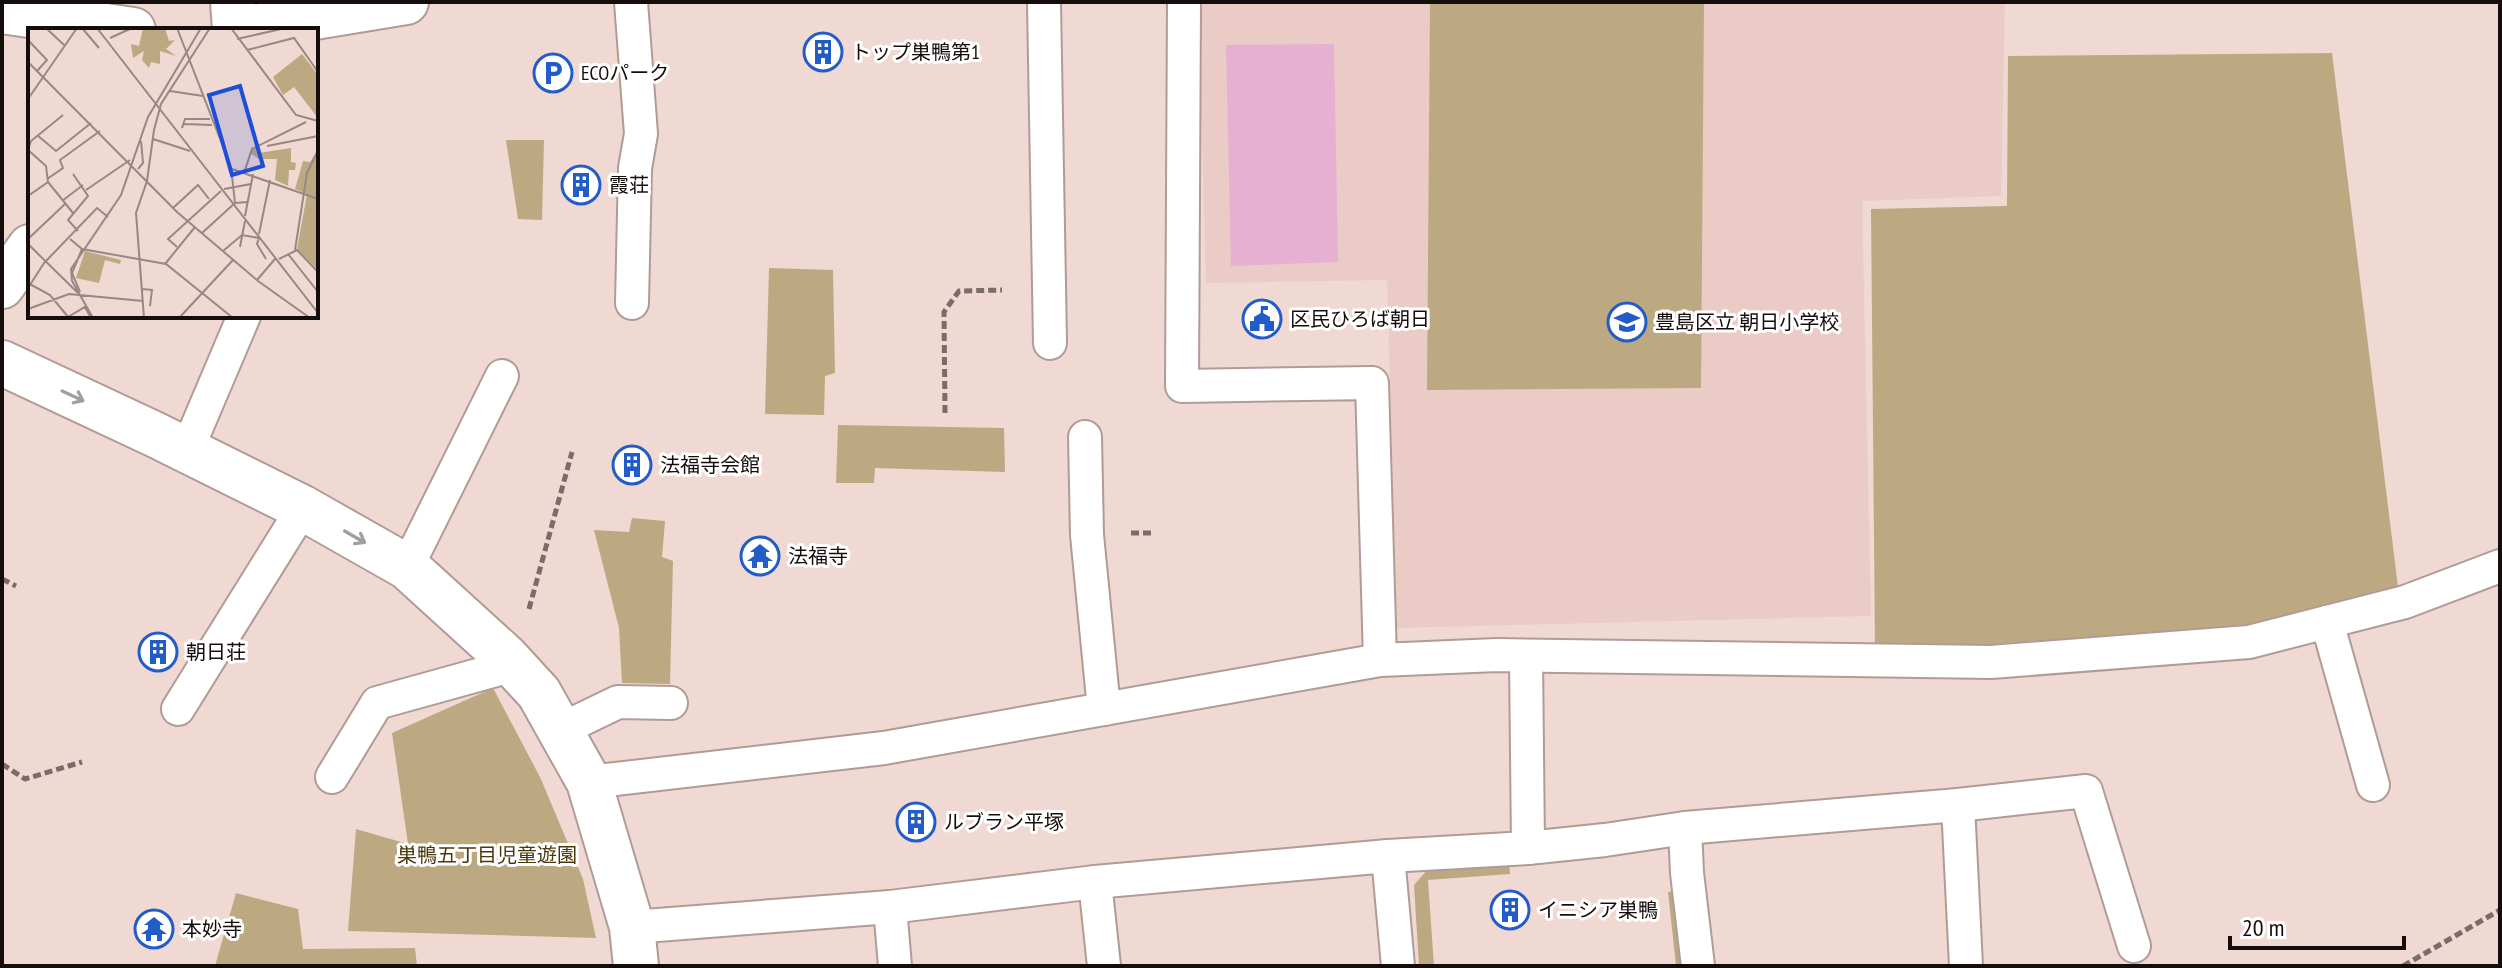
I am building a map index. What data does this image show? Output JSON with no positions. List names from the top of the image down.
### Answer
{
  "parks": ["巣鴨五丁目児童遊園"],
  "places": {
    "building": [
      "トップ巣鴨第1",
      "霞荘",
      "法福寺会館",
      "朝日荘",
      "ルブラン平塚",
      "イニシア巣鴨"
    ],
    "parking": ["ECOパーク"],
    "public building": ["区民ひろば朝日"],
    "school or university": ["豊島区立 朝日小学校"],
    "temple": ["法福寺", "本妙寺"]
  },
  "scale_bar": "20 m"
}
